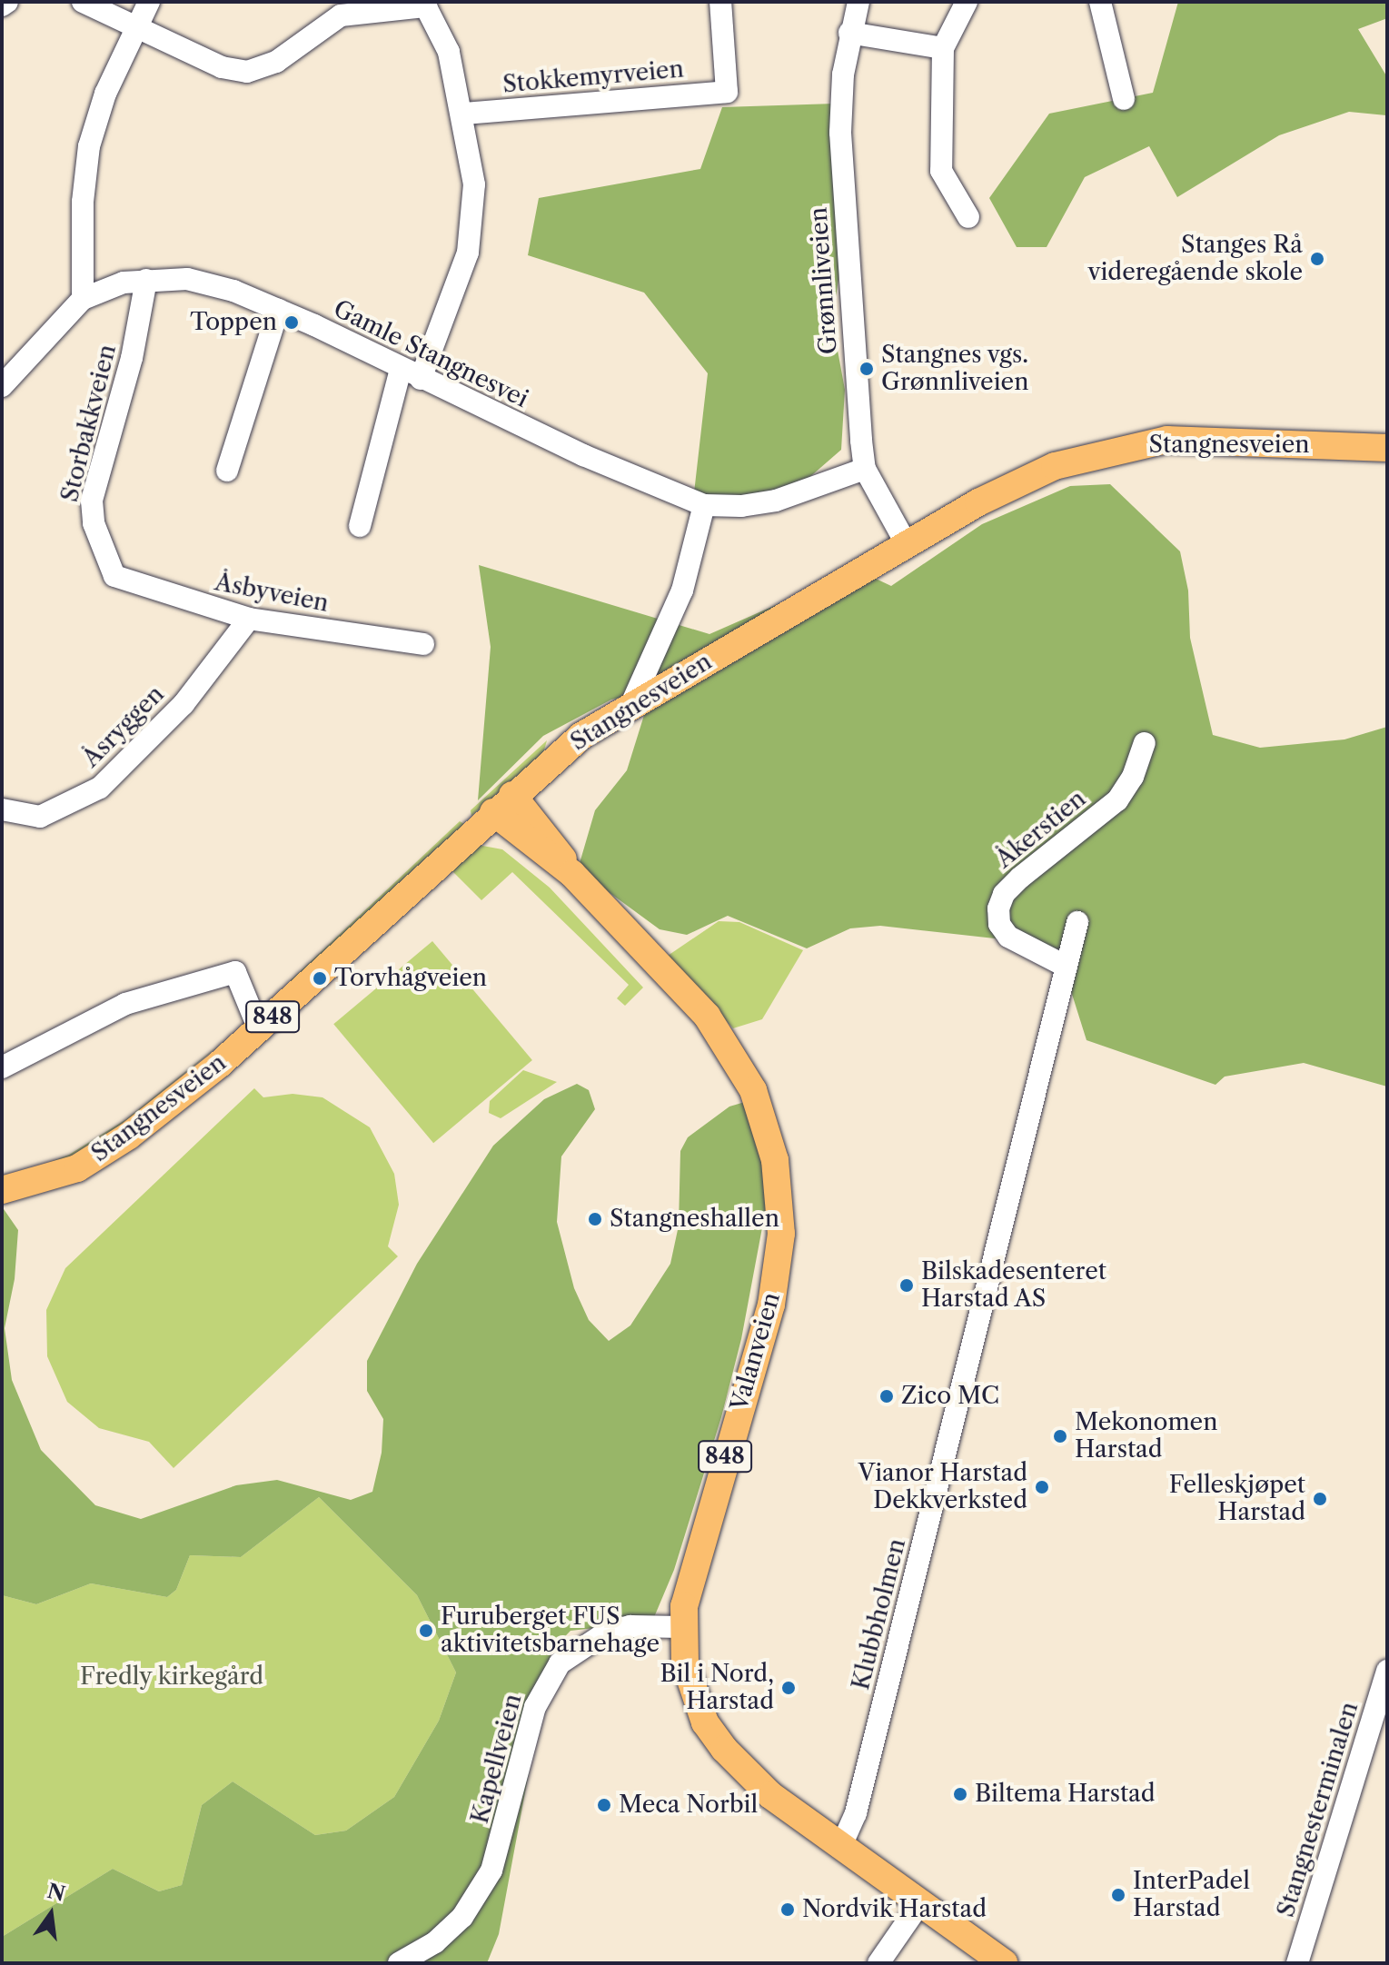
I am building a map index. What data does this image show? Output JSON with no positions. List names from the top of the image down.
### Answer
{
  "streets": {
    "main road": ["Stangnesveien", "848", "Valanveien"],
    "street": [
      "Stokkemyrveien",
      "Grønnliveien",
      "Gamle Stangnesvei",
      "Storbakkveien",
      "Åsbyveien",
      "Åsryggen",
      "Åkerstien",
      "Klubbholmen",
      "Kapellveien",
      "Stangnesterminalen"
    ]
  },
  "crossings": [
    ["Grønnliveien", "Gamle Stangnesvei"],
    ["Grønnliveien", "Stangnesveien"],
    ["Gamle Stangnesvei", "Storbakkveien"],
    ["Storbakkveien", "Åsbyveien"],
    ["Stangnesveien", "Valanveien"],
    ["Åsbyveien", "Åsryggen"],
    ["Åkerstien", "Klubbholmen"],
    ["Valanveien", "Klubbholmen"],
    ["Valanveien", "Kapellveien"]
  ],
  "parks": ["Fredly kirkegård"],
  "places": [
    "Stanges Rå videregående skole",
    "Toppen",
    "Stangnes vgs. Grønnliveien",
    "Torvhågveien",
    "Stangneshallen",
    "Bilskadesenteret Harstad AS",
    "Zico MC",
    "Mekonomen Harstad",
    "Vianor Harstad Dekkverksted",
    "Felleskjøpet Harstad",
    "Furuberget FUS aktivitetsbarnehage",
    "Bil i Nord, Harstad",
    "Biltema Harstad",
    "Meca Norbil",
    "InterPadel Harstad",
    "Nordvik Harstad"
  ],
  "north": "top"
}
